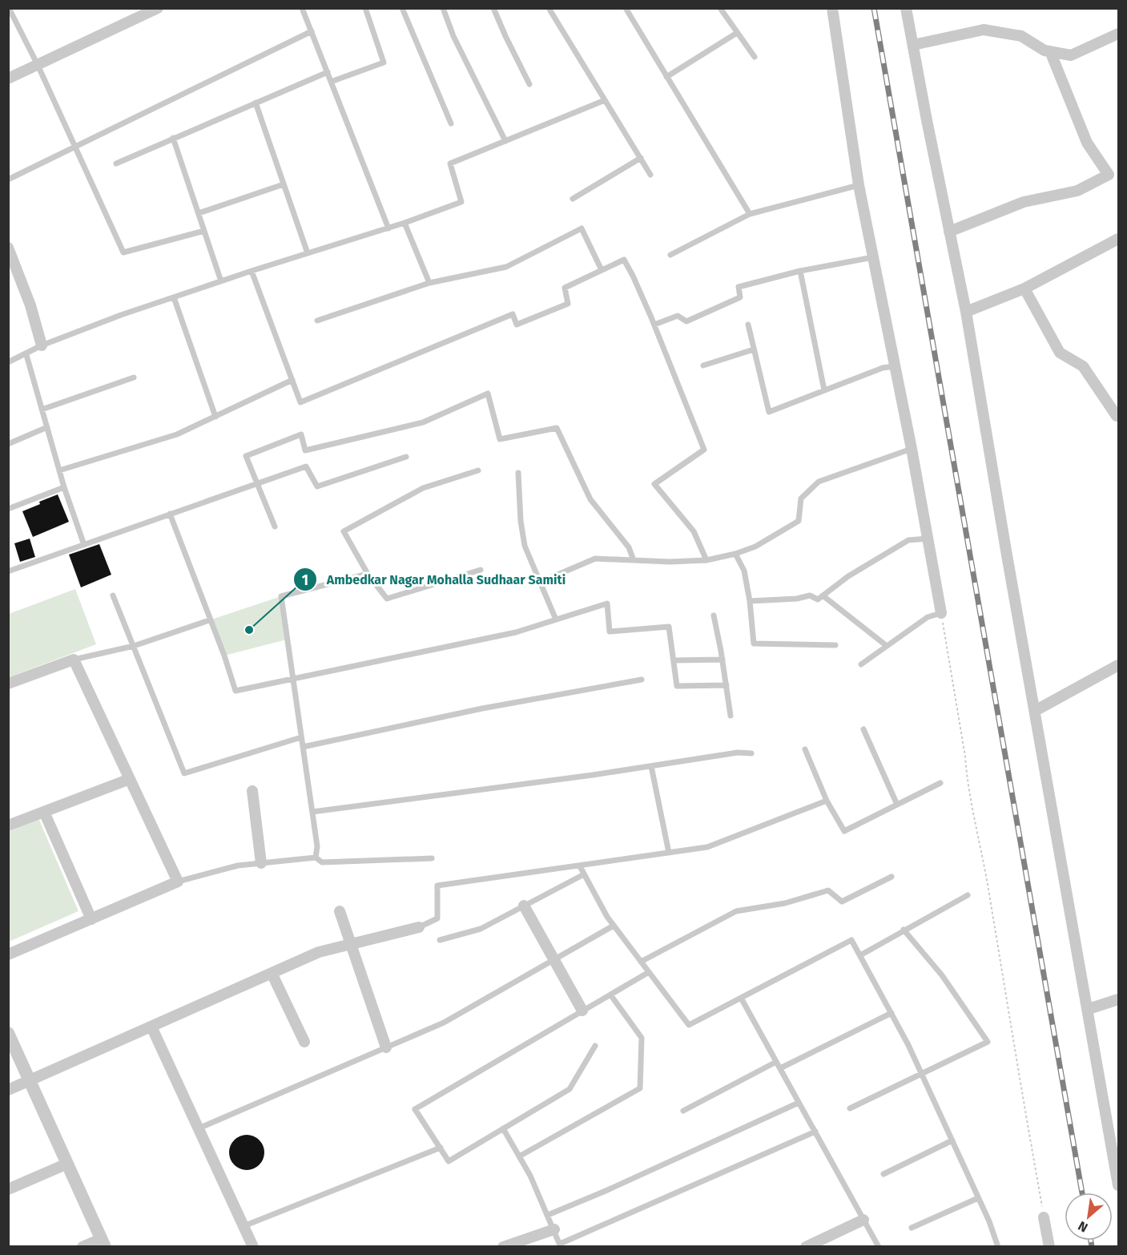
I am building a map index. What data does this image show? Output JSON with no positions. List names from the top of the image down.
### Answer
{
  "places": ["Ambedkar Nagar Mohalla Sudhaar Samiti"],
  "north": "bottom left"
}
